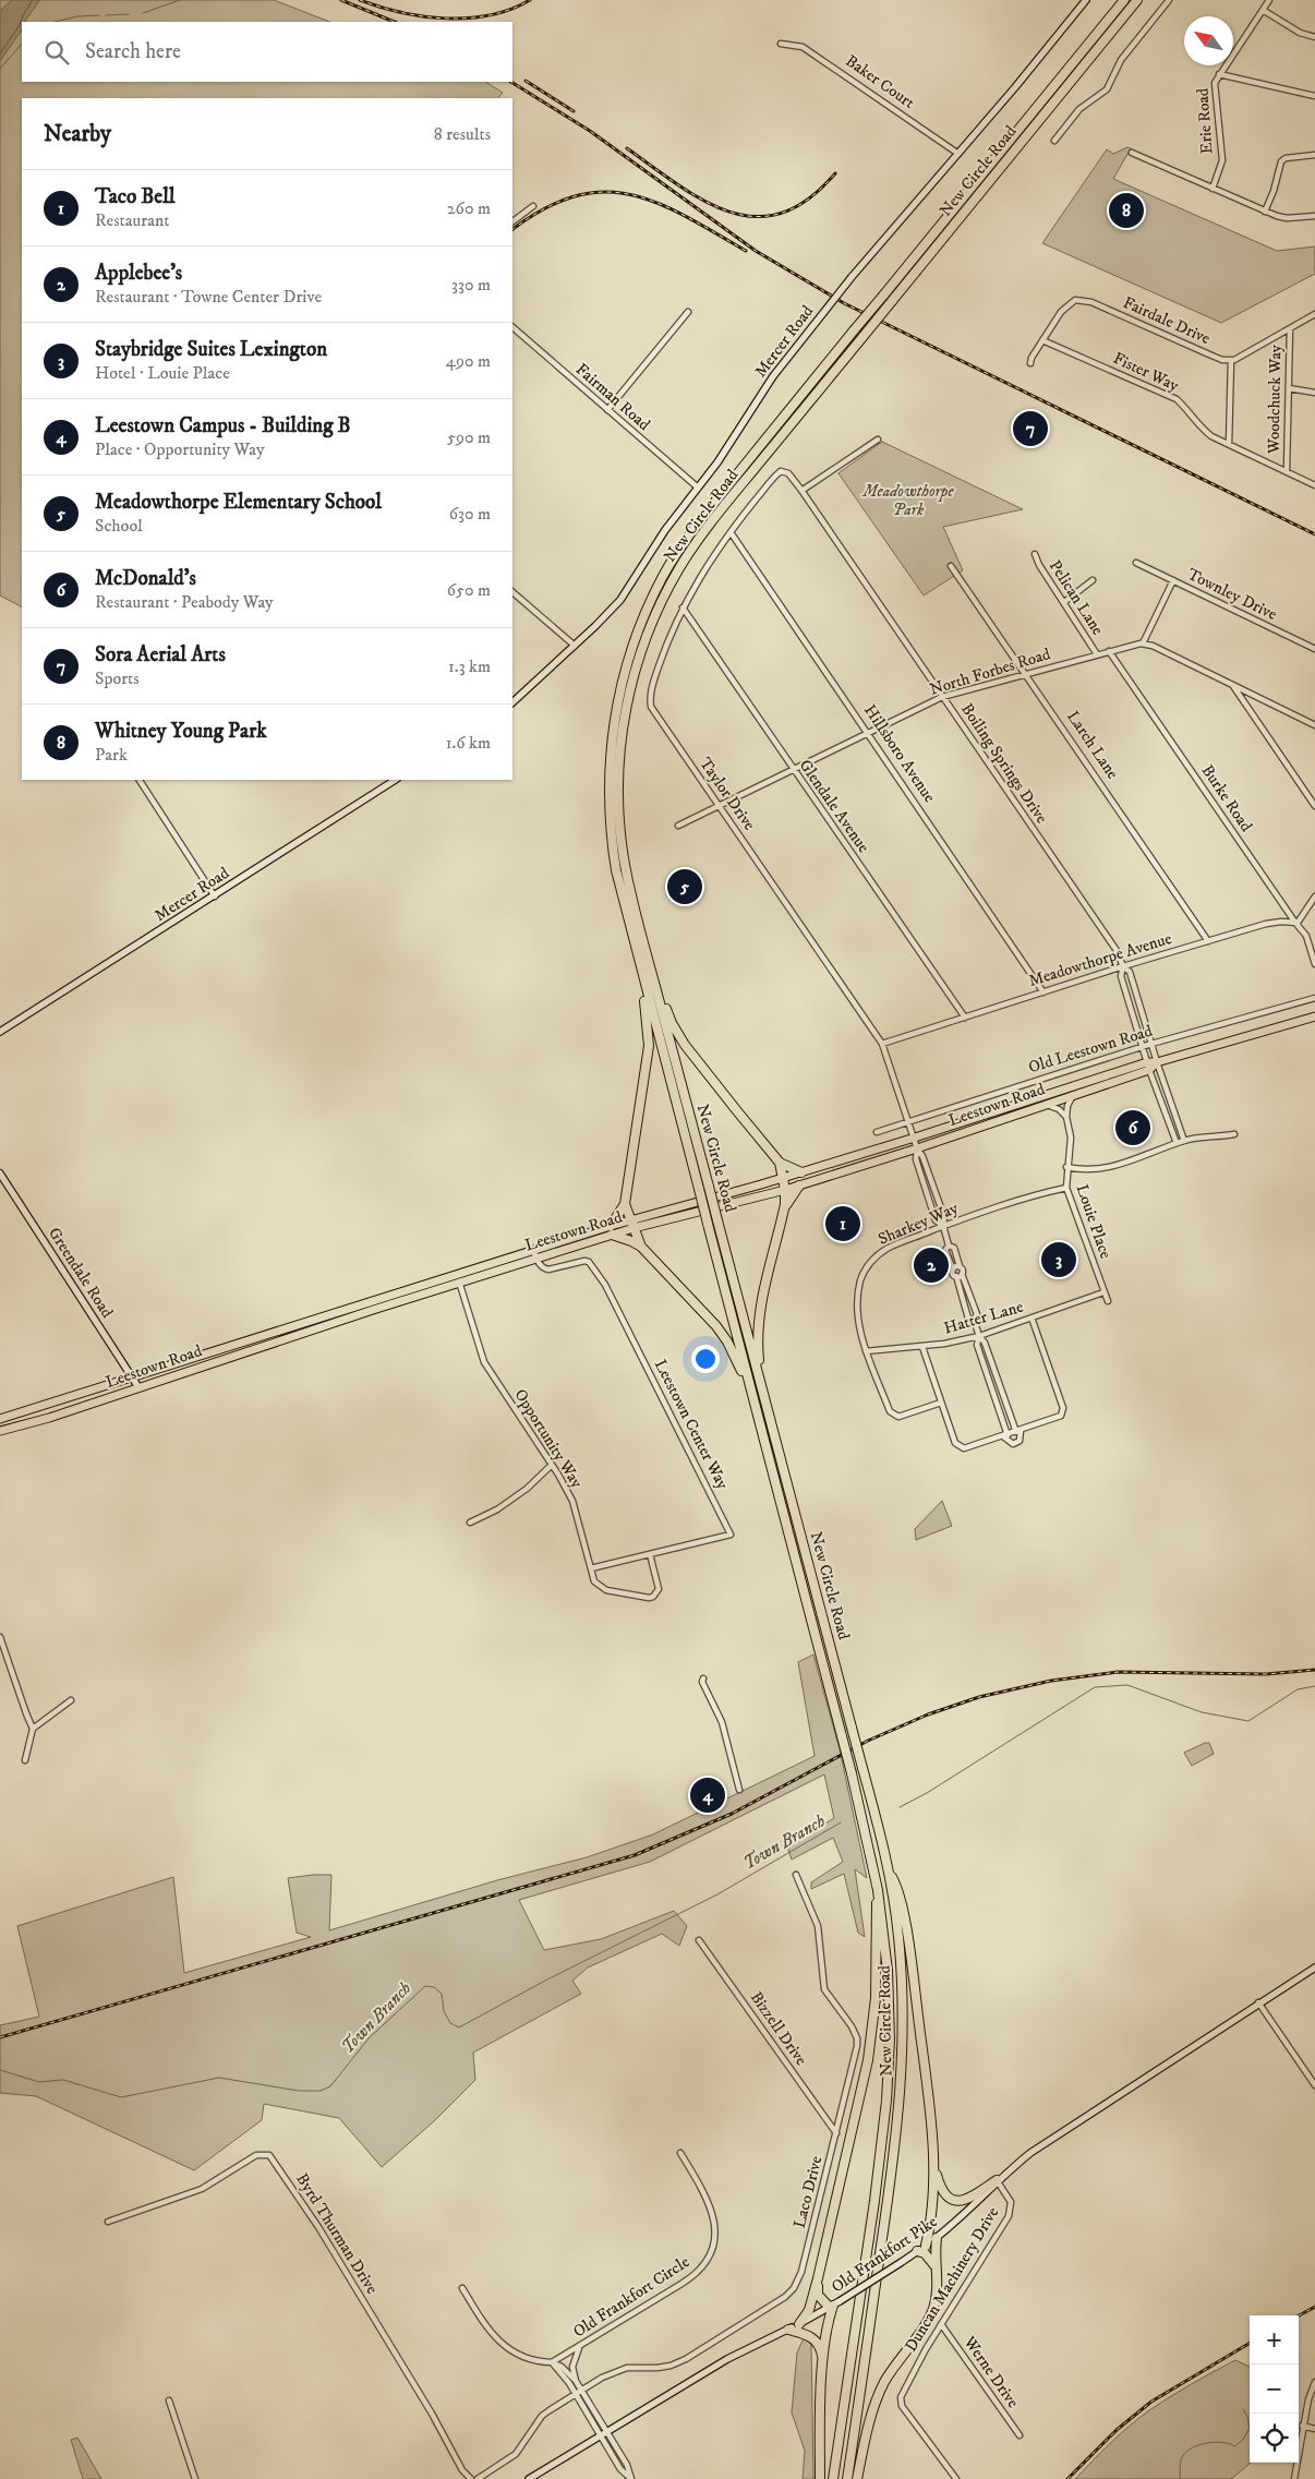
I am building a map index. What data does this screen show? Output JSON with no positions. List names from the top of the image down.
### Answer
{
  "streets": {
    "highway": ["New Circle Road"],
    "main road": ["Leestown Road"],
    "street": [
      "Baker Court",
      "Erie Road",
      "Fairdale Drive",
      "Mercer Road",
      "Fister Way",
      "Fairman Road",
      "Woodchuck Way",
      "Townley Drive",
      "Pelican Lane",
      "North Forbes Road",
      "Larch Lane",
      "Hillsboro Avenue",
      "Boiling Springs Drive",
      "Taylor Drive",
      "Burke Road",
      "Glendale Avenue",
      "Meadowthorpe Avenue",
      "Old Leestown Road",
      "Louie Place",
      "Sharkey Way",
      "Greendale Road",
      "Hatter Lane",
      "Leestown Center Way",
      "Opportunity Way",
      "Bizzell Drive",
      "Laco Drive",
      "Byrd Thurman Drive",
      "Old Frankfort Pike",
      "Duncan Machinery Drive",
      "Old Frankfort Circle",
      "Werne Drive"
    ]
  },
  "crossings": [
    ["Baker Court", "Mercer Road"],
    ["Fairdale Drive", "Fister Way"],
    ["Mercer Road", "Fairman Road"],
    ["Fister Way", "Woodchuck Way"],
    ["Pelican Lane", "North Forbes Road"],
    ["North Forbes Road", "Larch Lane"],
    ["North Forbes Road", "Hillsboro Avenue"],
    ["North Forbes Road", "Boiling Springs Drive"],
    ["North Forbes Road", "Taylor Drive"],
    ["North Forbes Road", "Burke Road"],
    ["North Forbes Road", "Glendale Avenue"],
    ["Larch Lane", "Meadowthorpe Avenue"],
    ["Hillsboro Avenue", "Taylor Drive"],
    ["Hillsboro Avenue", "Meadowthorpe Avenue"],
    ["Boiling Springs Drive", "Taylor Drive"],
    ["Boiling Springs Drive", "Meadowthorpe Avenue"],
    ["Boiling Springs Drive", "Old Leestown Road"],
    ["Boiling Springs Drive", "Leestown Road"],
    ["Taylor Drive", "Glendale Avenue"],
    ["Taylor Drive", "Meadowthorpe Avenue"],
    ["Taylor Drive", "Old Leestown Road"],
    ["Taylor Drive", "Leestown Road"],
    ["Burke Road", "Meadowthorpe Avenue"],
    ["Glendale Avenue", "Meadowthorpe Avenue"],
    ["Leestown Road", "Louie Place"],
    ["Leestown Road", "Greendale Road"],
    ["Leestown Road", "Leestown Center Way"],
    ["Leestown Road", "Opportunity Way"],
    ["Louie Place", "Sharkey Way"],
    ["Louie Place", "Hatter Lane"],
    ["Sharkey Way", "Hatter Lane"],
    ["Leestown Center Way", "Opportunity Way"],
    ["Bizzell Drive", "Laco Drive"],
    ["Old Frankfort Pike", "Duncan Machinery Drive"],
    ["Duncan Machinery Drive", "Werne Drive"]
  ],
  "water": ["Town Branch"],
  "parks": ["Meadowthorpe Park"],
  "north": "top left",
  "page": {
    "search": "Search here",
    "heading": ["Nearby", "8 results"],
    "list": [
      {
        "mark": "1",
        "name": "Taco Bell",
        "note": "Restaurant",
        "value": "260 m"
      },
      {
        "mark": "2",
        "name": "Applebee's",
        "note": "Restaurant · Towne Center Drive",
        "value": "330 m"
      },
      {
        "mark": "3",
        "name": "Staybridge Suites Lexington",
        "note": "Hotel · Louie Place",
        "value": "490 m"
      },
      {
        "mark": "4",
        "name": "Leestown Campus - Building B",
        "note": "Place · Opportunity Way",
        "value": "590 m"
      },
      {
        "mark": "5",
        "name": "Meadowthorpe Elementary School",
        "note": "School",
        "value": "630 m"
      },
      {
        "mark": "6",
        "name": "McDonald's",
        "note": "Restaurant · Peabody Way",
        "value": "650 m"
      },
      {
        "mark": "7",
        "name": "Sora Aerial Arts",
        "note": "Sports",
        "value": "1.3 km"
      },
      {
        "mark": "8",
        "name": "Whitney Young Park",
        "note": "Park",
        "value": "1.6 km"
      }
    ],
    "pins": [
      "8",
      "7",
      "5",
      "6",
      "1",
      "3",
      "2",
      "4"
    ],
    "map_buttons": ["+", "−"]
  }
}
